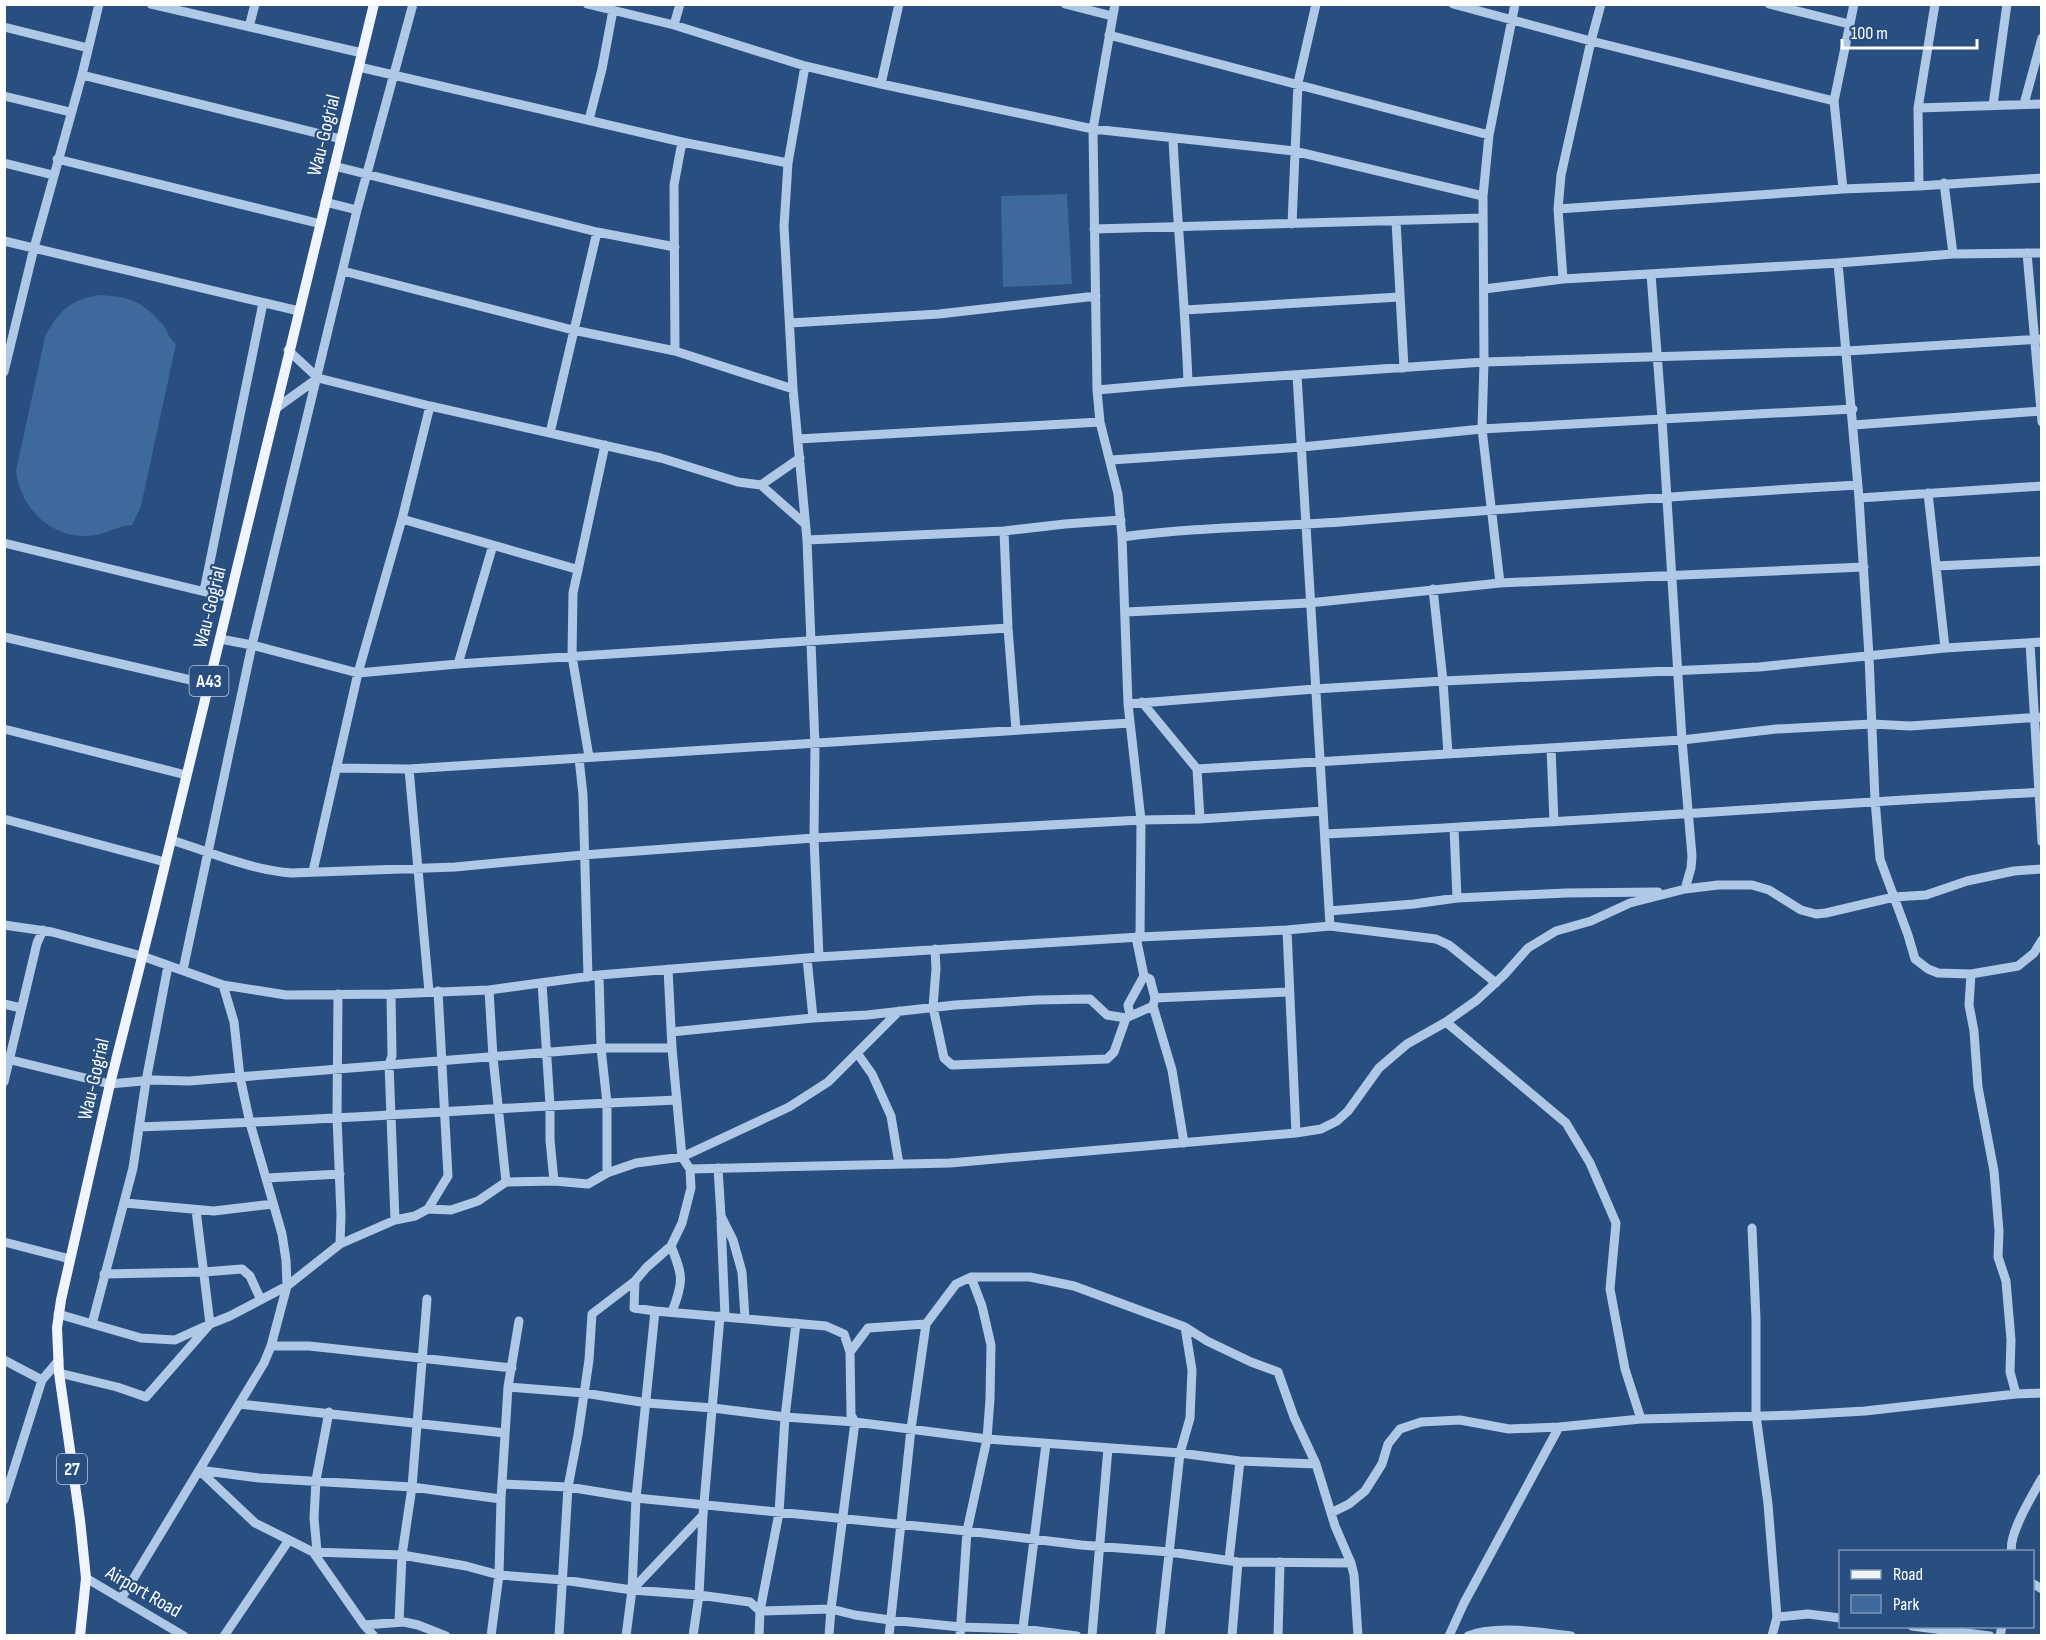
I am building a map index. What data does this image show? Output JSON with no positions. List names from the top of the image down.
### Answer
{
  "streets": {
    "main road": ["Wau-Gogrial", "A43", "27"],
    "street": ["Airport Road"]
  },
  "crossings": [
    ["Wau-Gogrial", "27"],
    ["27", "Airport Road"]
  ],
  "legend": ["Road", "Park"],
  "scale_bar": "100 m"
}
